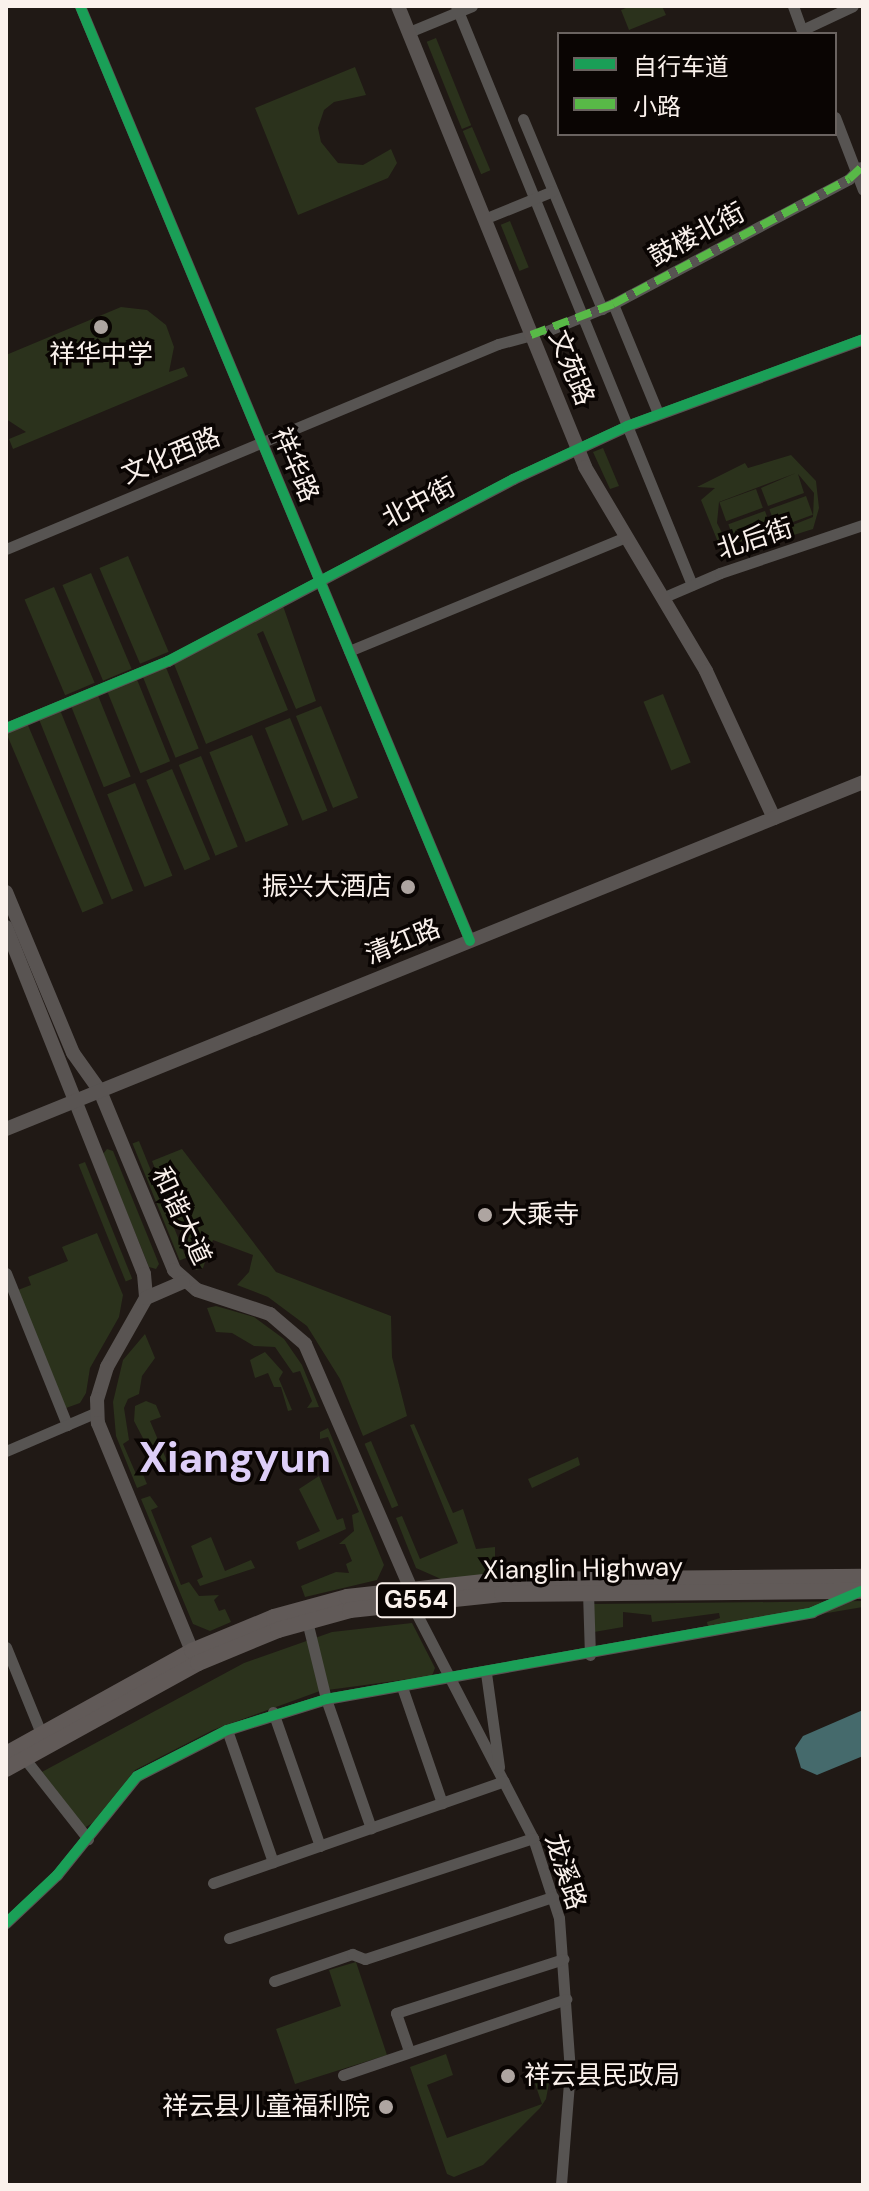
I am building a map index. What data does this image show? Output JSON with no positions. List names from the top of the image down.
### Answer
{
  "streets": {
    "highway": ["Xianglin Highway", "G554"],
    "main road": ["文苑路", "清红路", "和谐大道"],
    "street": [
      "鼓楼北街",
      "文化西路",
      "祥华路",
      "北中街",
      "北后街",
      "龙溪路"
    ]
  },
  "crossings": [
    ["文苑路", "文化西路"],
    ["文苑路", "北中街"],
    ["文苑路", "北后街"],
    ["文苑路", "清红路"],
    ["文化西路", "祥华路"],
    ["祥华路", "北中街"],
    ["祥华路", "清红路"],
    ["清红路", "和谐大道"],
    ["和谐大道", "Xianglin Highway"],
    ["和谐大道", "龙溪路"],
    ["Xianglin Highway", "龙溪路"]
  ],
  "districts": ["Xiangyun"],
  "places": [
    "祥华中学",
    "振兴大酒店",
    "大乘寺",
    "祥云县民政局",
    "祥云县儿童福利院"
  ],
  "legend": ["自行车道", "小路"]
}
